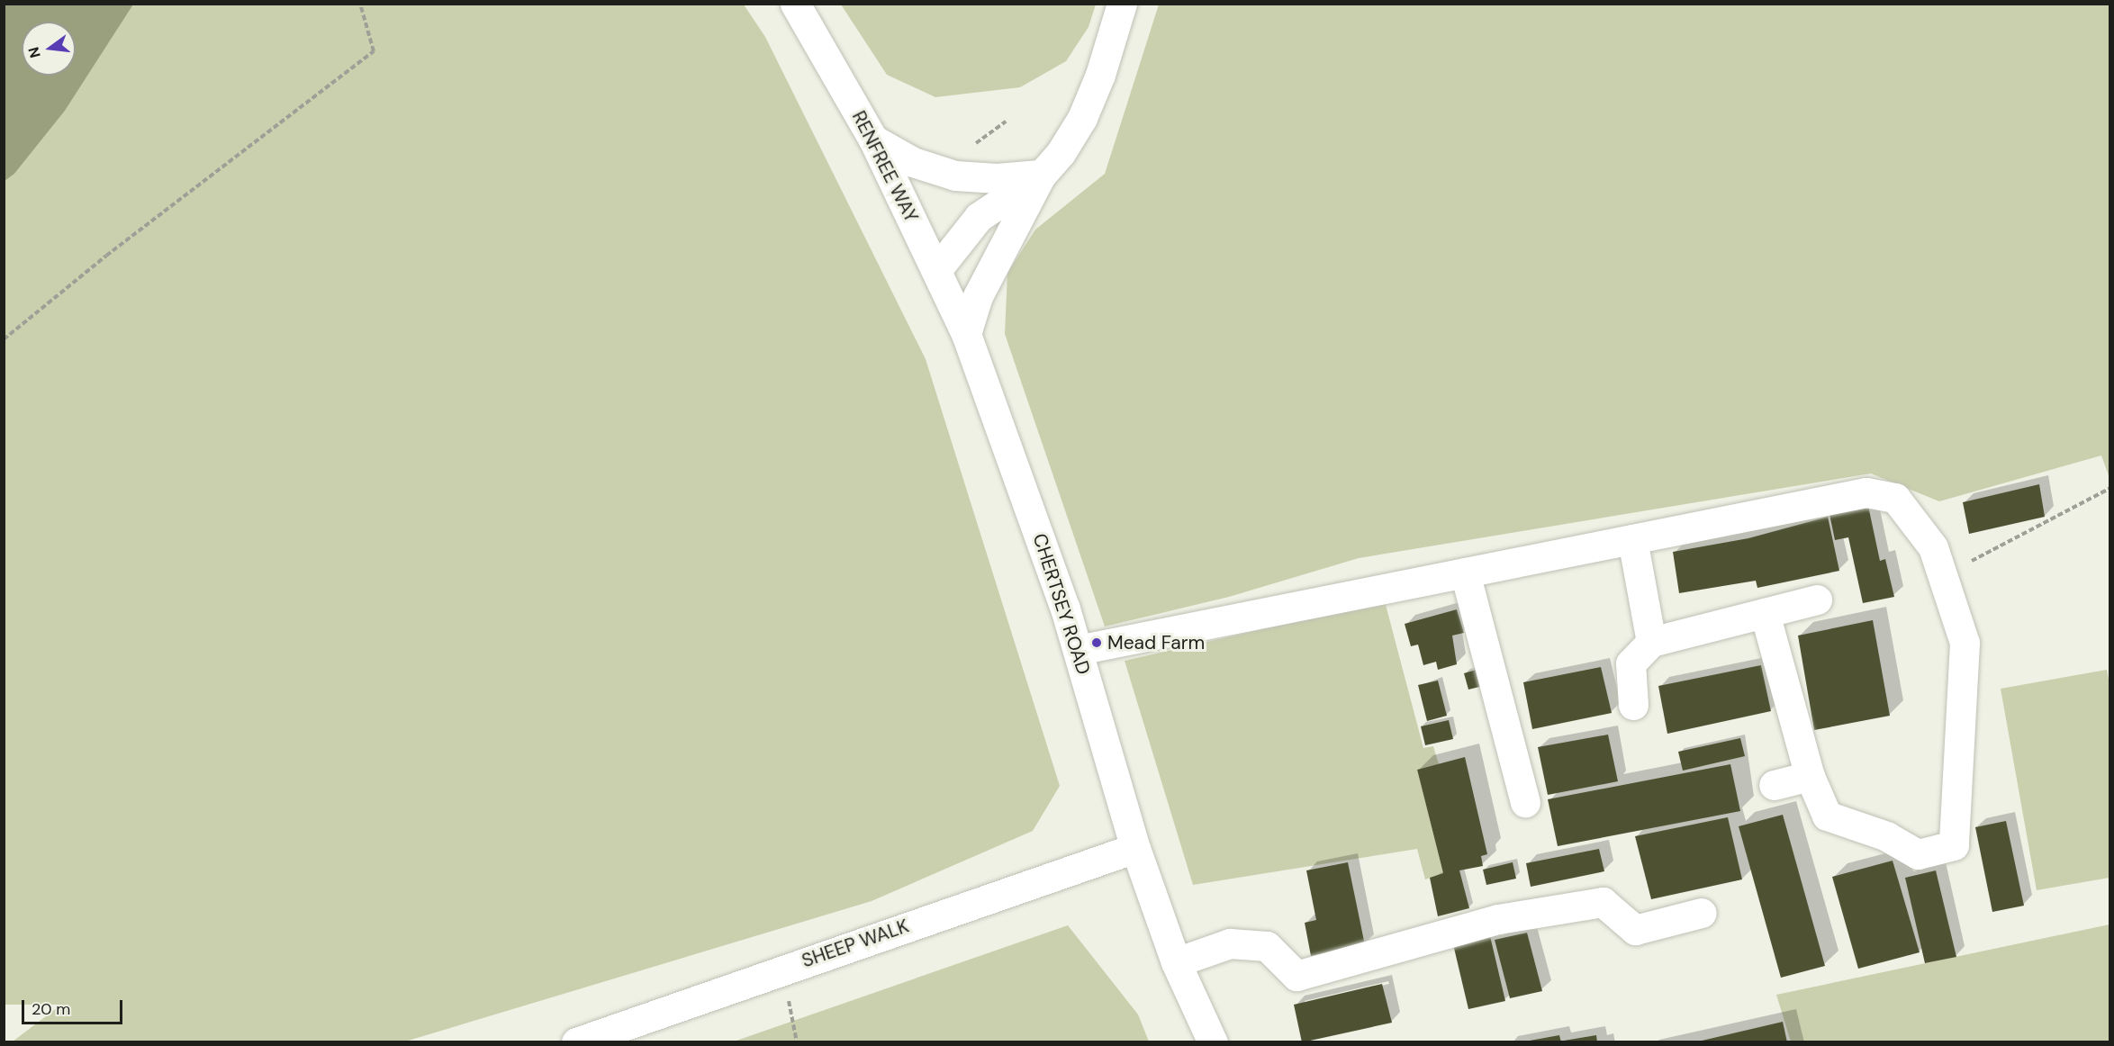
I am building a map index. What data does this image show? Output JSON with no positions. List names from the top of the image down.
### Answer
{
  "streets": {
    "street": ["RENFREE WAY", "CHERTSEY ROAD", "SHEEP WALK"]
  },
  "crossings": [
    ["RENFREE WAY", "CHERTSEY ROAD"],
    ["CHERTSEY ROAD", "SHEEP WALK"]
  ],
  "places": ["Mead Farm"],
  "scale_bar": "20 m",
  "north": "left"
}
